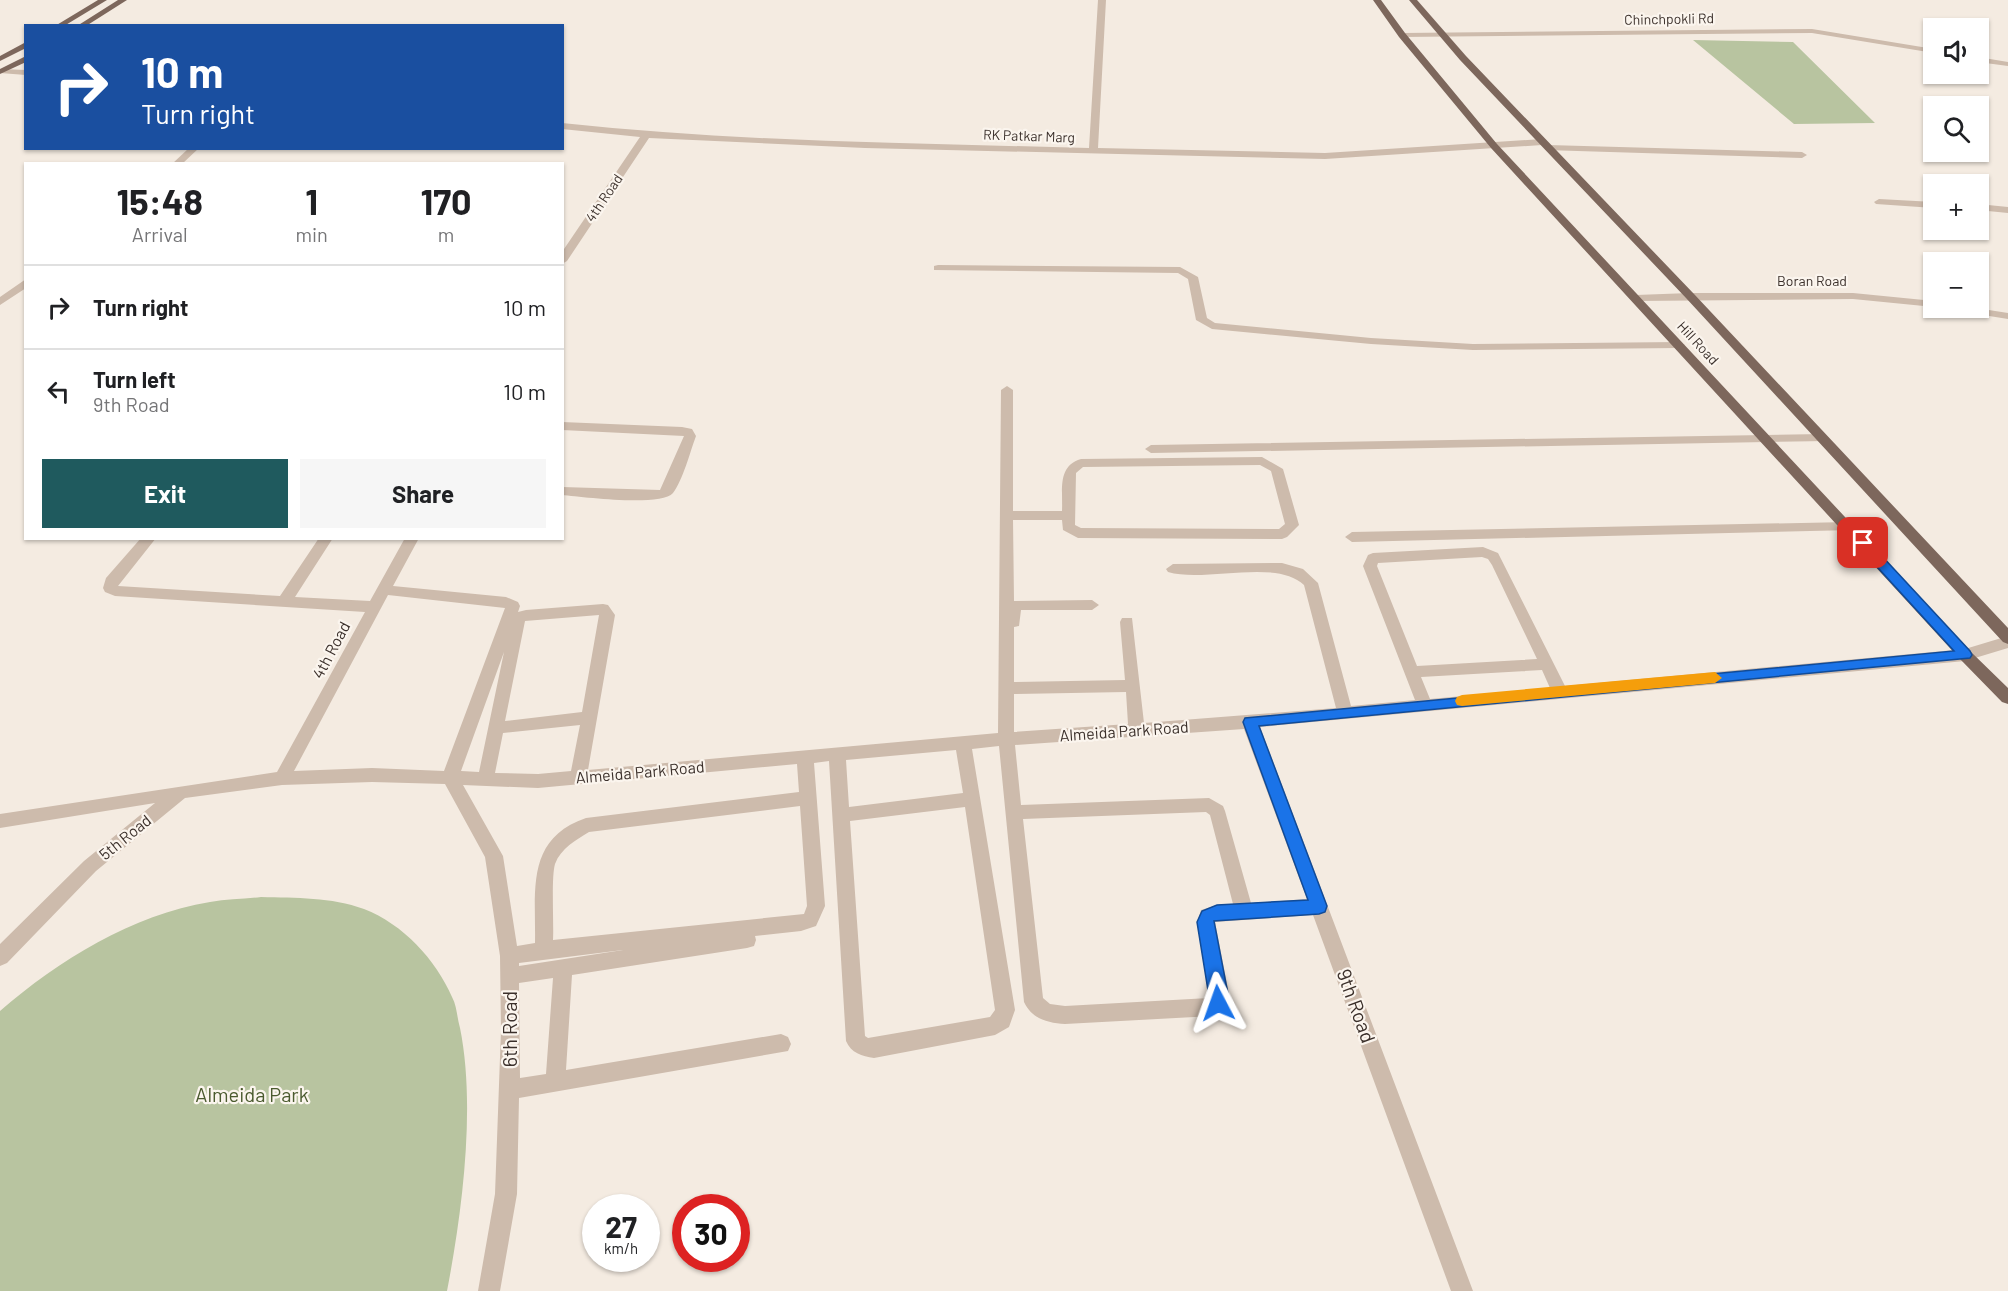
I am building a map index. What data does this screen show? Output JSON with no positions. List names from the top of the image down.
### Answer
{
  "streets": {
    "main road": ["Hill Road"],
    "street": [
      "Chinchpokli Rd",
      "RK Patkar Marg",
      "4th Road",
      "Boran Road",
      "Almeida Park Road",
      "5th Road",
      "9th Road",
      "6th Road"
    ]
  },
  "crossings": [
    ["Chinchpokli Rd", "Hill Road"],
    ["RK Patkar Marg", "4th Road"],
    ["RK Patkar Marg", "Hill Road"],
    ["4th Road", "Almeida Park Road"],
    ["Boran Road", "Hill Road"],
    ["Hill Road", "Almeida Park Road"],
    ["Almeida Park Road", "9th Road"],
    ["Almeida Park Road", "6th Road"]
  ],
  "parks": ["Almeida Park"],
  "page": {
    "map_buttons": ["+", "−"],
    "turn": ["10 m", "Turn right"],
    "eta": [
      "15:48",
      "Arrival",
      "1",
      "min",
      "170",
      "m"
    ],
    "list": [
      {
        "name": "Turn right",
        "value": "10 m"
      },
      {
        "name": "Turn left",
        "note": "9th Road",
        "value": "10 m"
      }
    ],
    "buttons": ["Exit", "Share"],
    "speed": "27 km/h",
    "limit": "30"
  }
}
